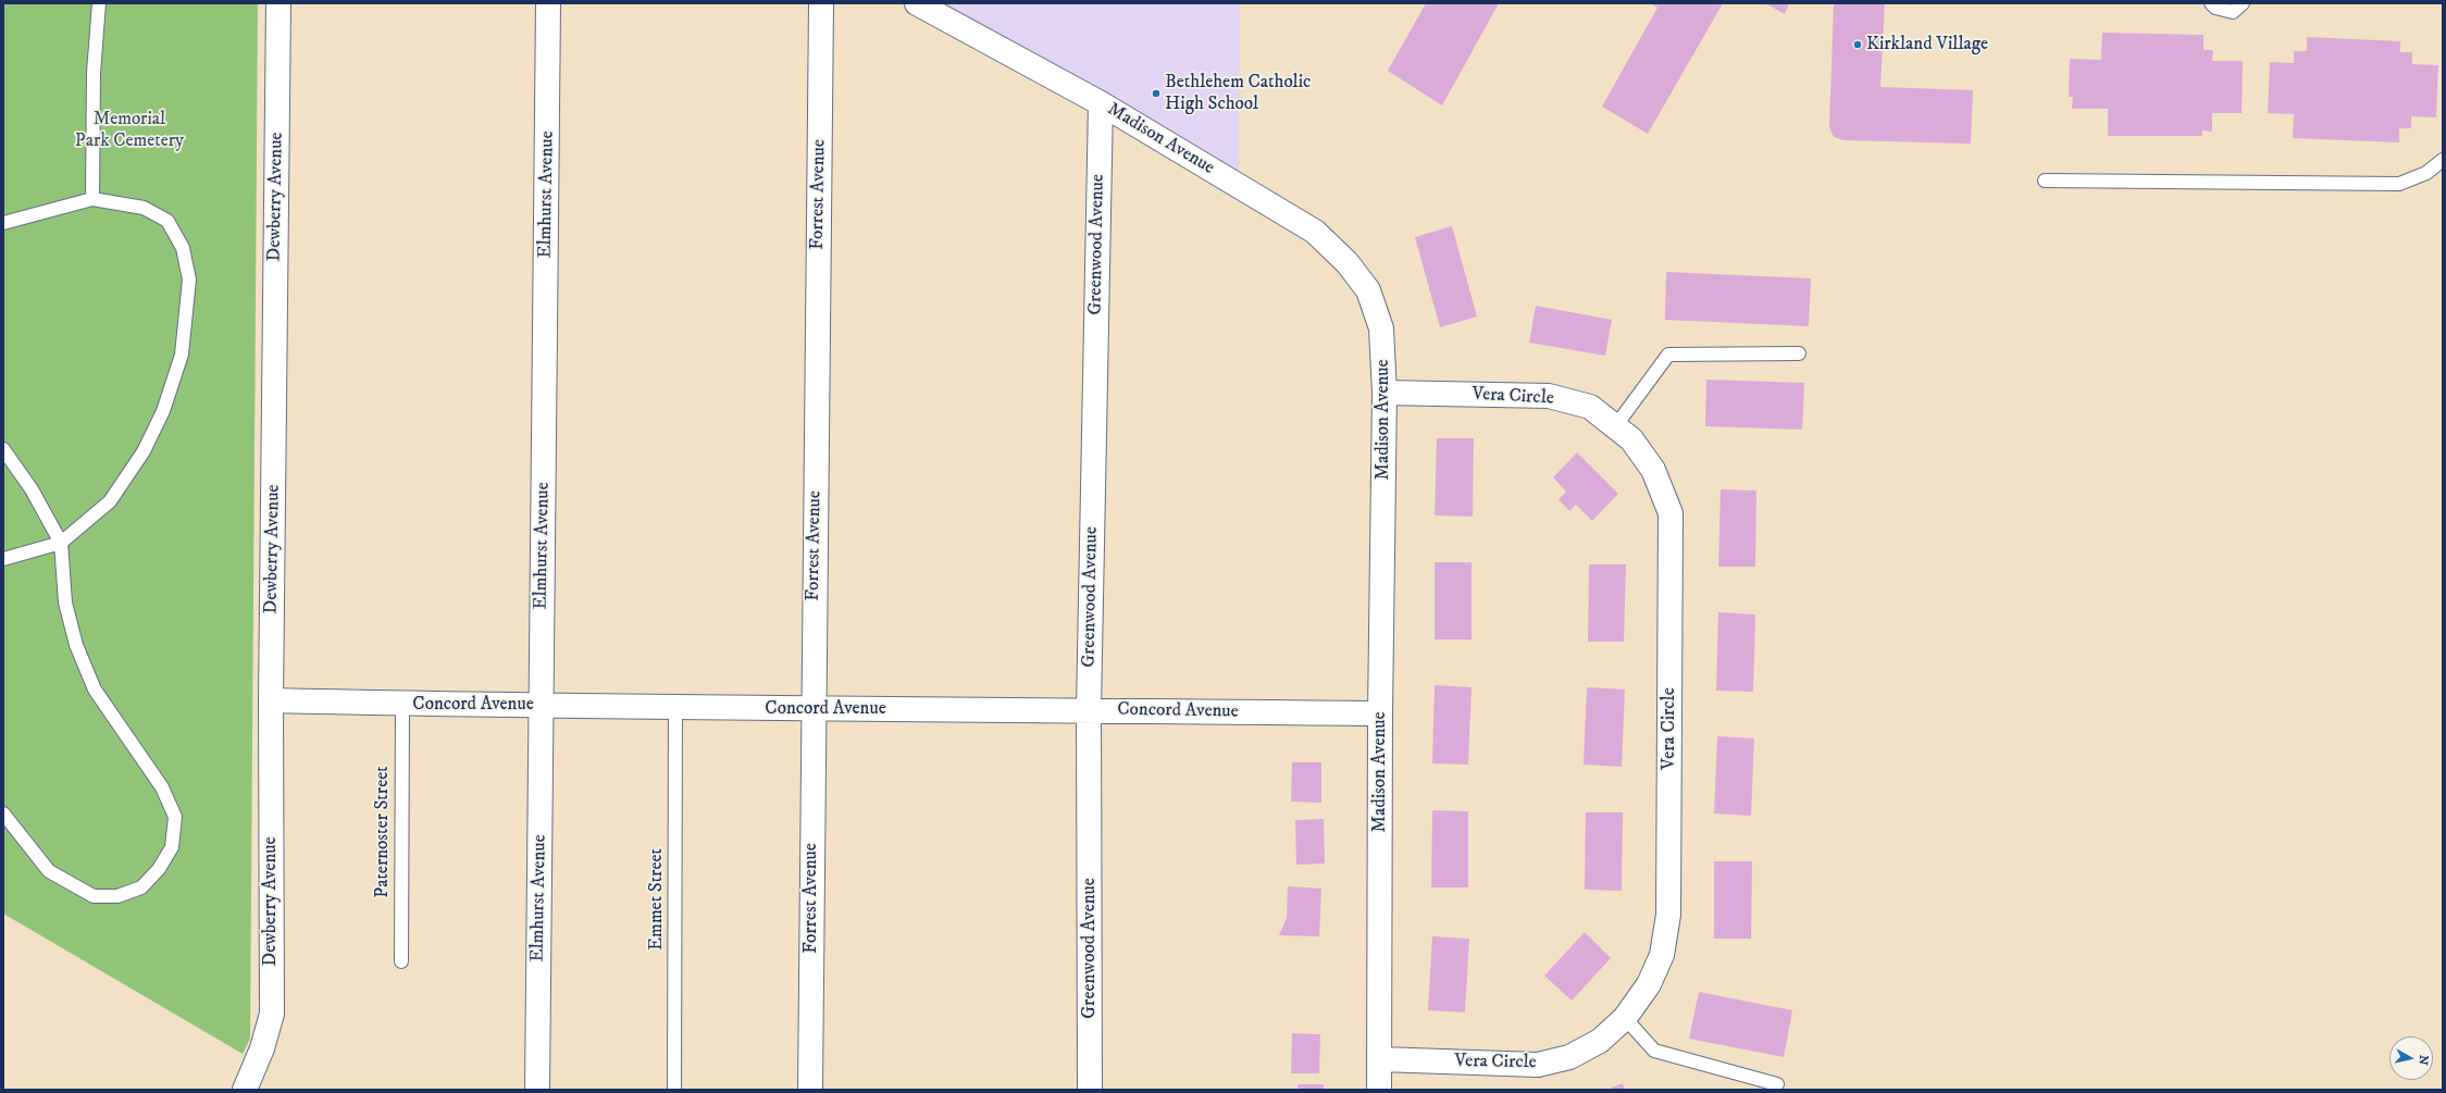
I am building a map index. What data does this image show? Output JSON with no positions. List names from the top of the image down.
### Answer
{
  "streets": {
    "street": [
      "Madison Avenue",
      "Elmhurst Avenue",
      "Forrest Avenue",
      "Dewberry Avenue",
      "Greenwood Avenue",
      "Vera Circle",
      "Concord Avenue"
    ],
    "lane": ["Paternoster Street", "Emmet Street"]
  },
  "crossings": [
    ["Madison Avenue", "Greenwood Avenue"],
    ["Madison Avenue", "Vera Circle"],
    ["Madison Avenue", "Concord Avenue"],
    ["Elmhurst Avenue", "Concord Avenue"],
    ["Forrest Avenue", "Concord Avenue"],
    ["Dewberry Avenue", "Concord Avenue"],
    ["Greenwood Avenue", "Concord Avenue"],
    ["Concord Avenue", "Paternoster Street"],
    ["Concord Avenue", "Emmet Street"]
  ],
  "parks": ["Memorial Park Cemetery"],
  "places": ["Kirkland Village", "Bethlehem Catholic High School"],
  "north": "right"
}
